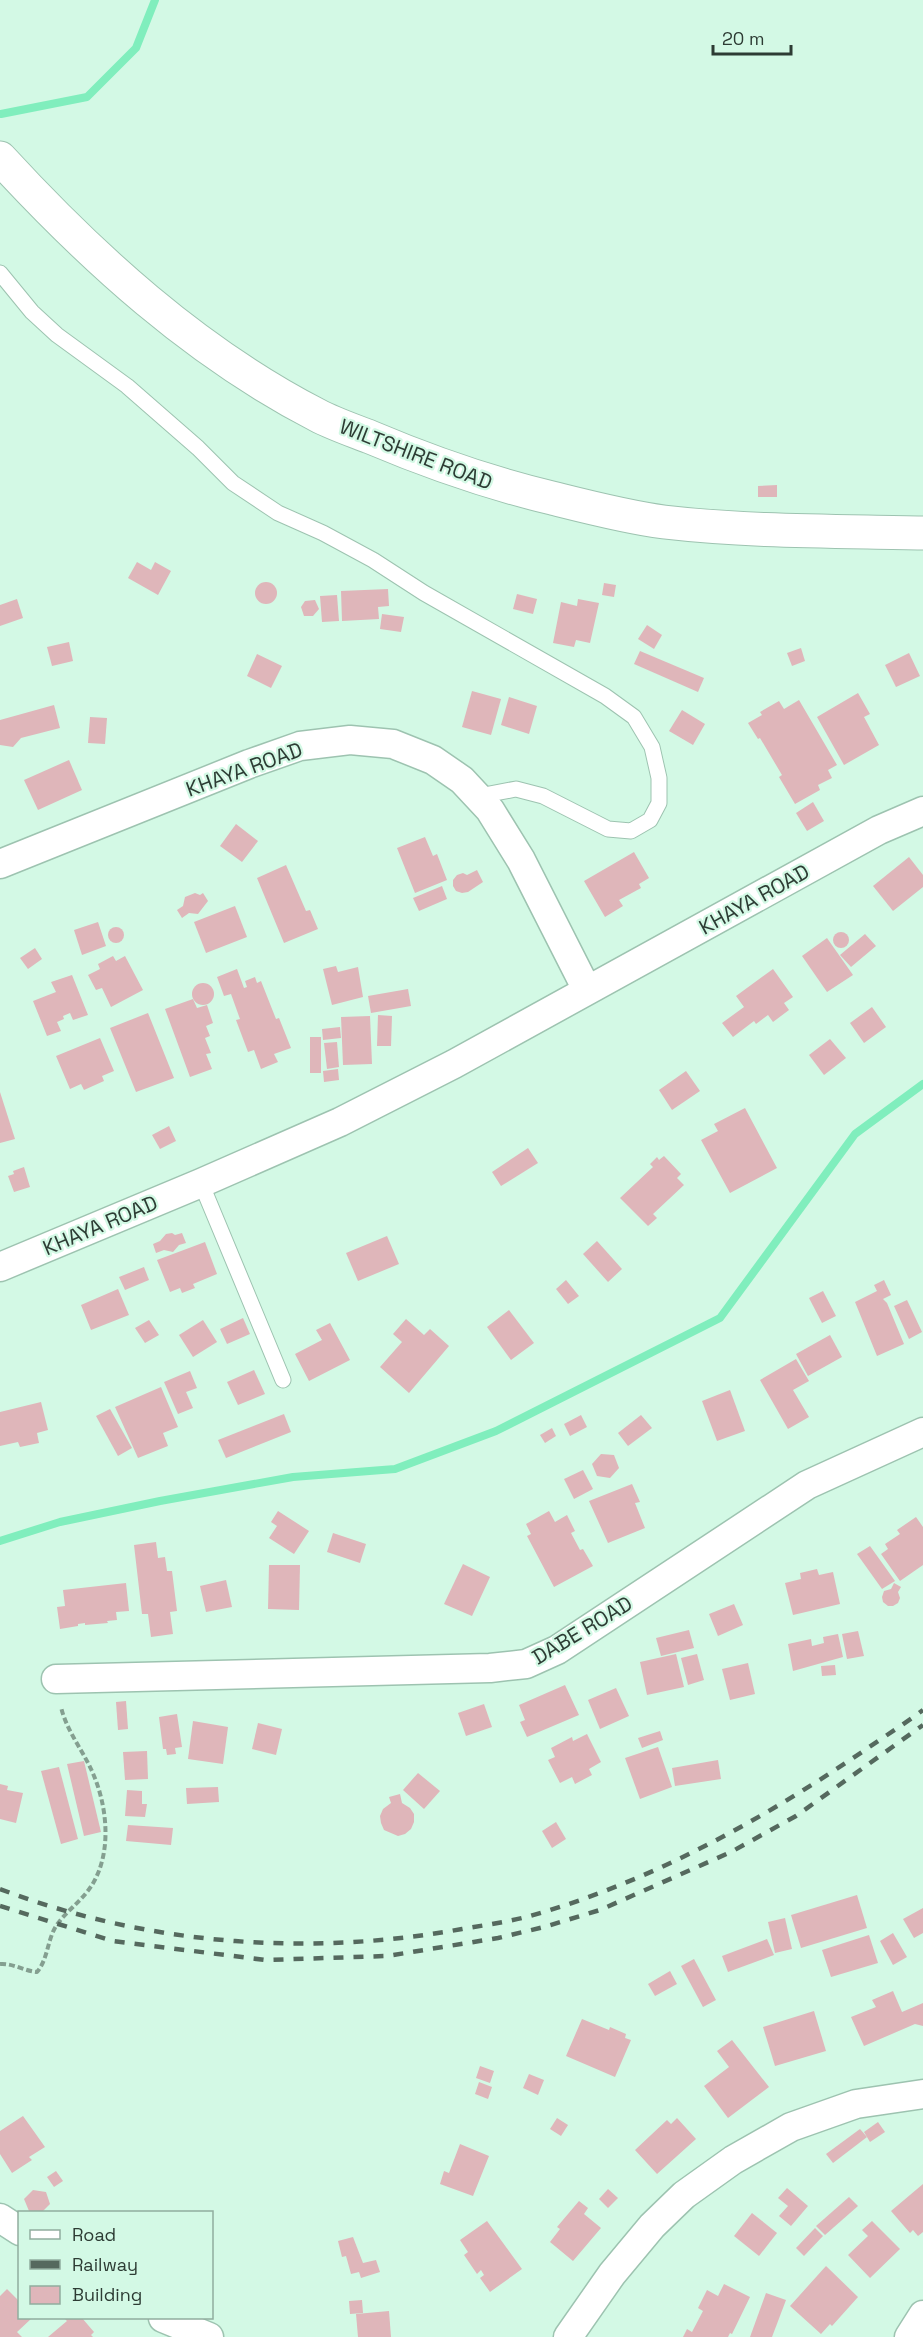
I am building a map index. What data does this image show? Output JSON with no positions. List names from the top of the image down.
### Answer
{
  "streets": {
    "street": ["WILTSHIRE ROAD", "KHAYA ROAD", "DABE ROAD"]
  },
  "legend": ["Road", "Railway", "Building"],
  "scale_bar": "20 m"
}
